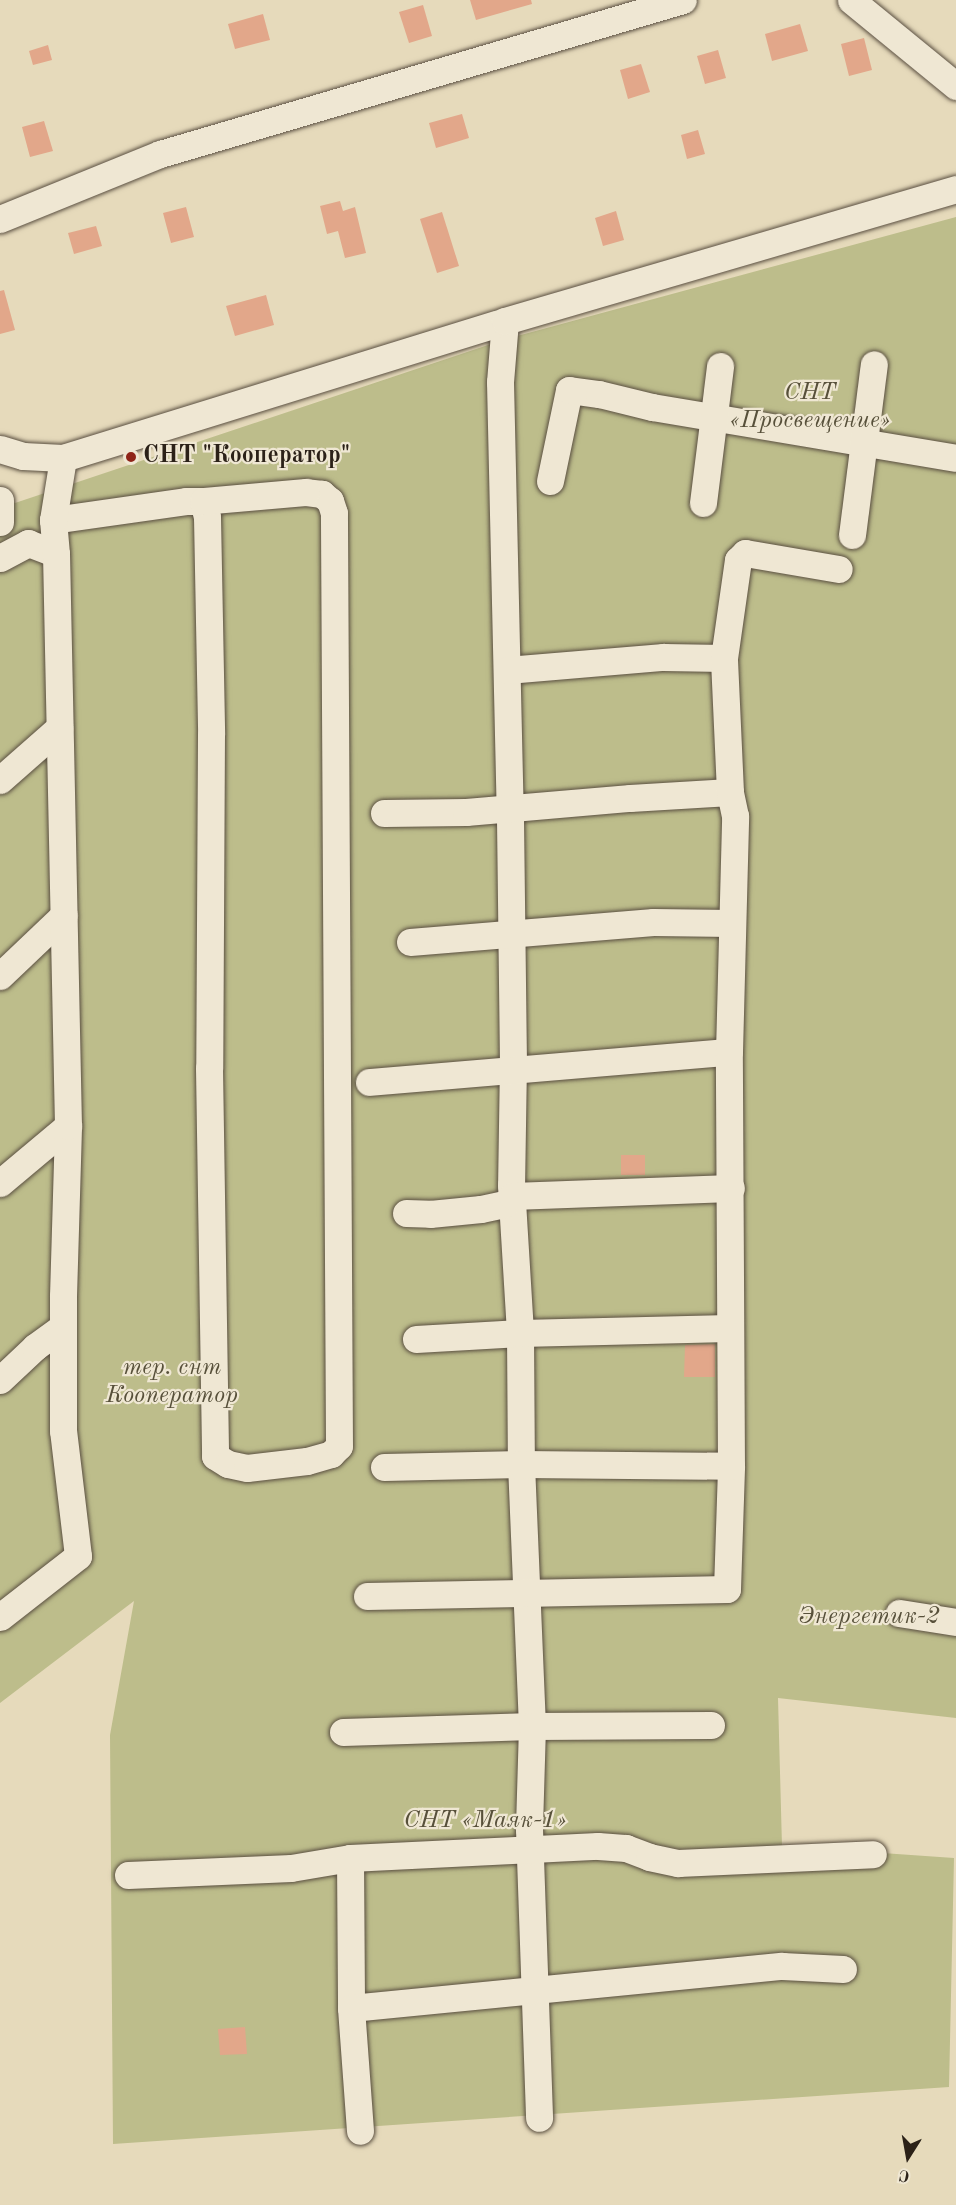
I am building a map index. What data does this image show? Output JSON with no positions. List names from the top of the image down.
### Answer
{
  "parks": [
    "СНТ «Просвещение»",
    "тер. снт Кооператор",
    "Энергетик-2",
    "СНТ «Маяк-1»"
  ],
  "places": ["СНТ \"Кооператор\""],
  "north": "bottom"
}
